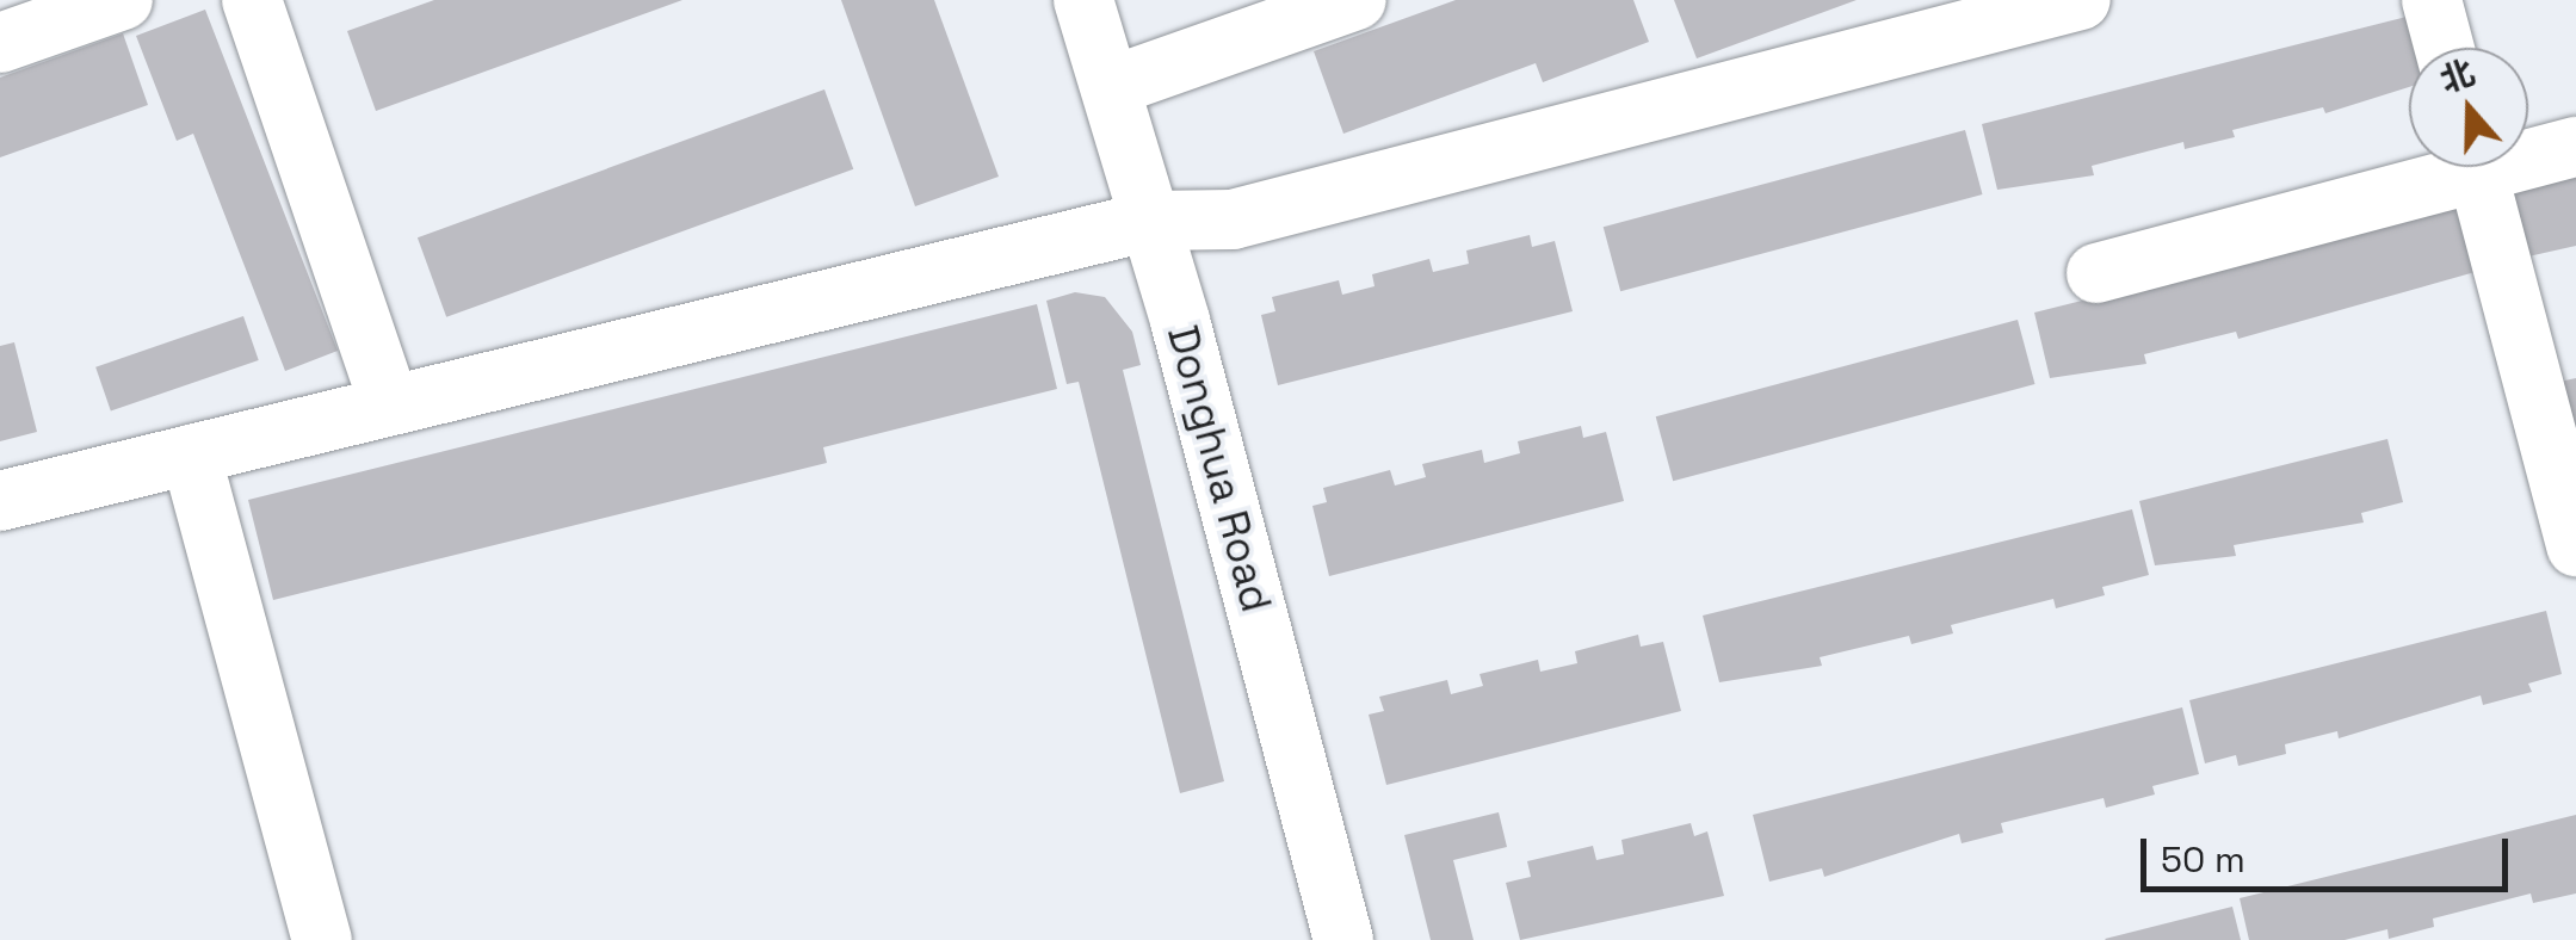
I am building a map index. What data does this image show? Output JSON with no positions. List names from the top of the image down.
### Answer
{
  "streets": {
    "street": ["Donghua Road"]
  },
  "scale_bar": "50 m",
  "north": "top"
}
